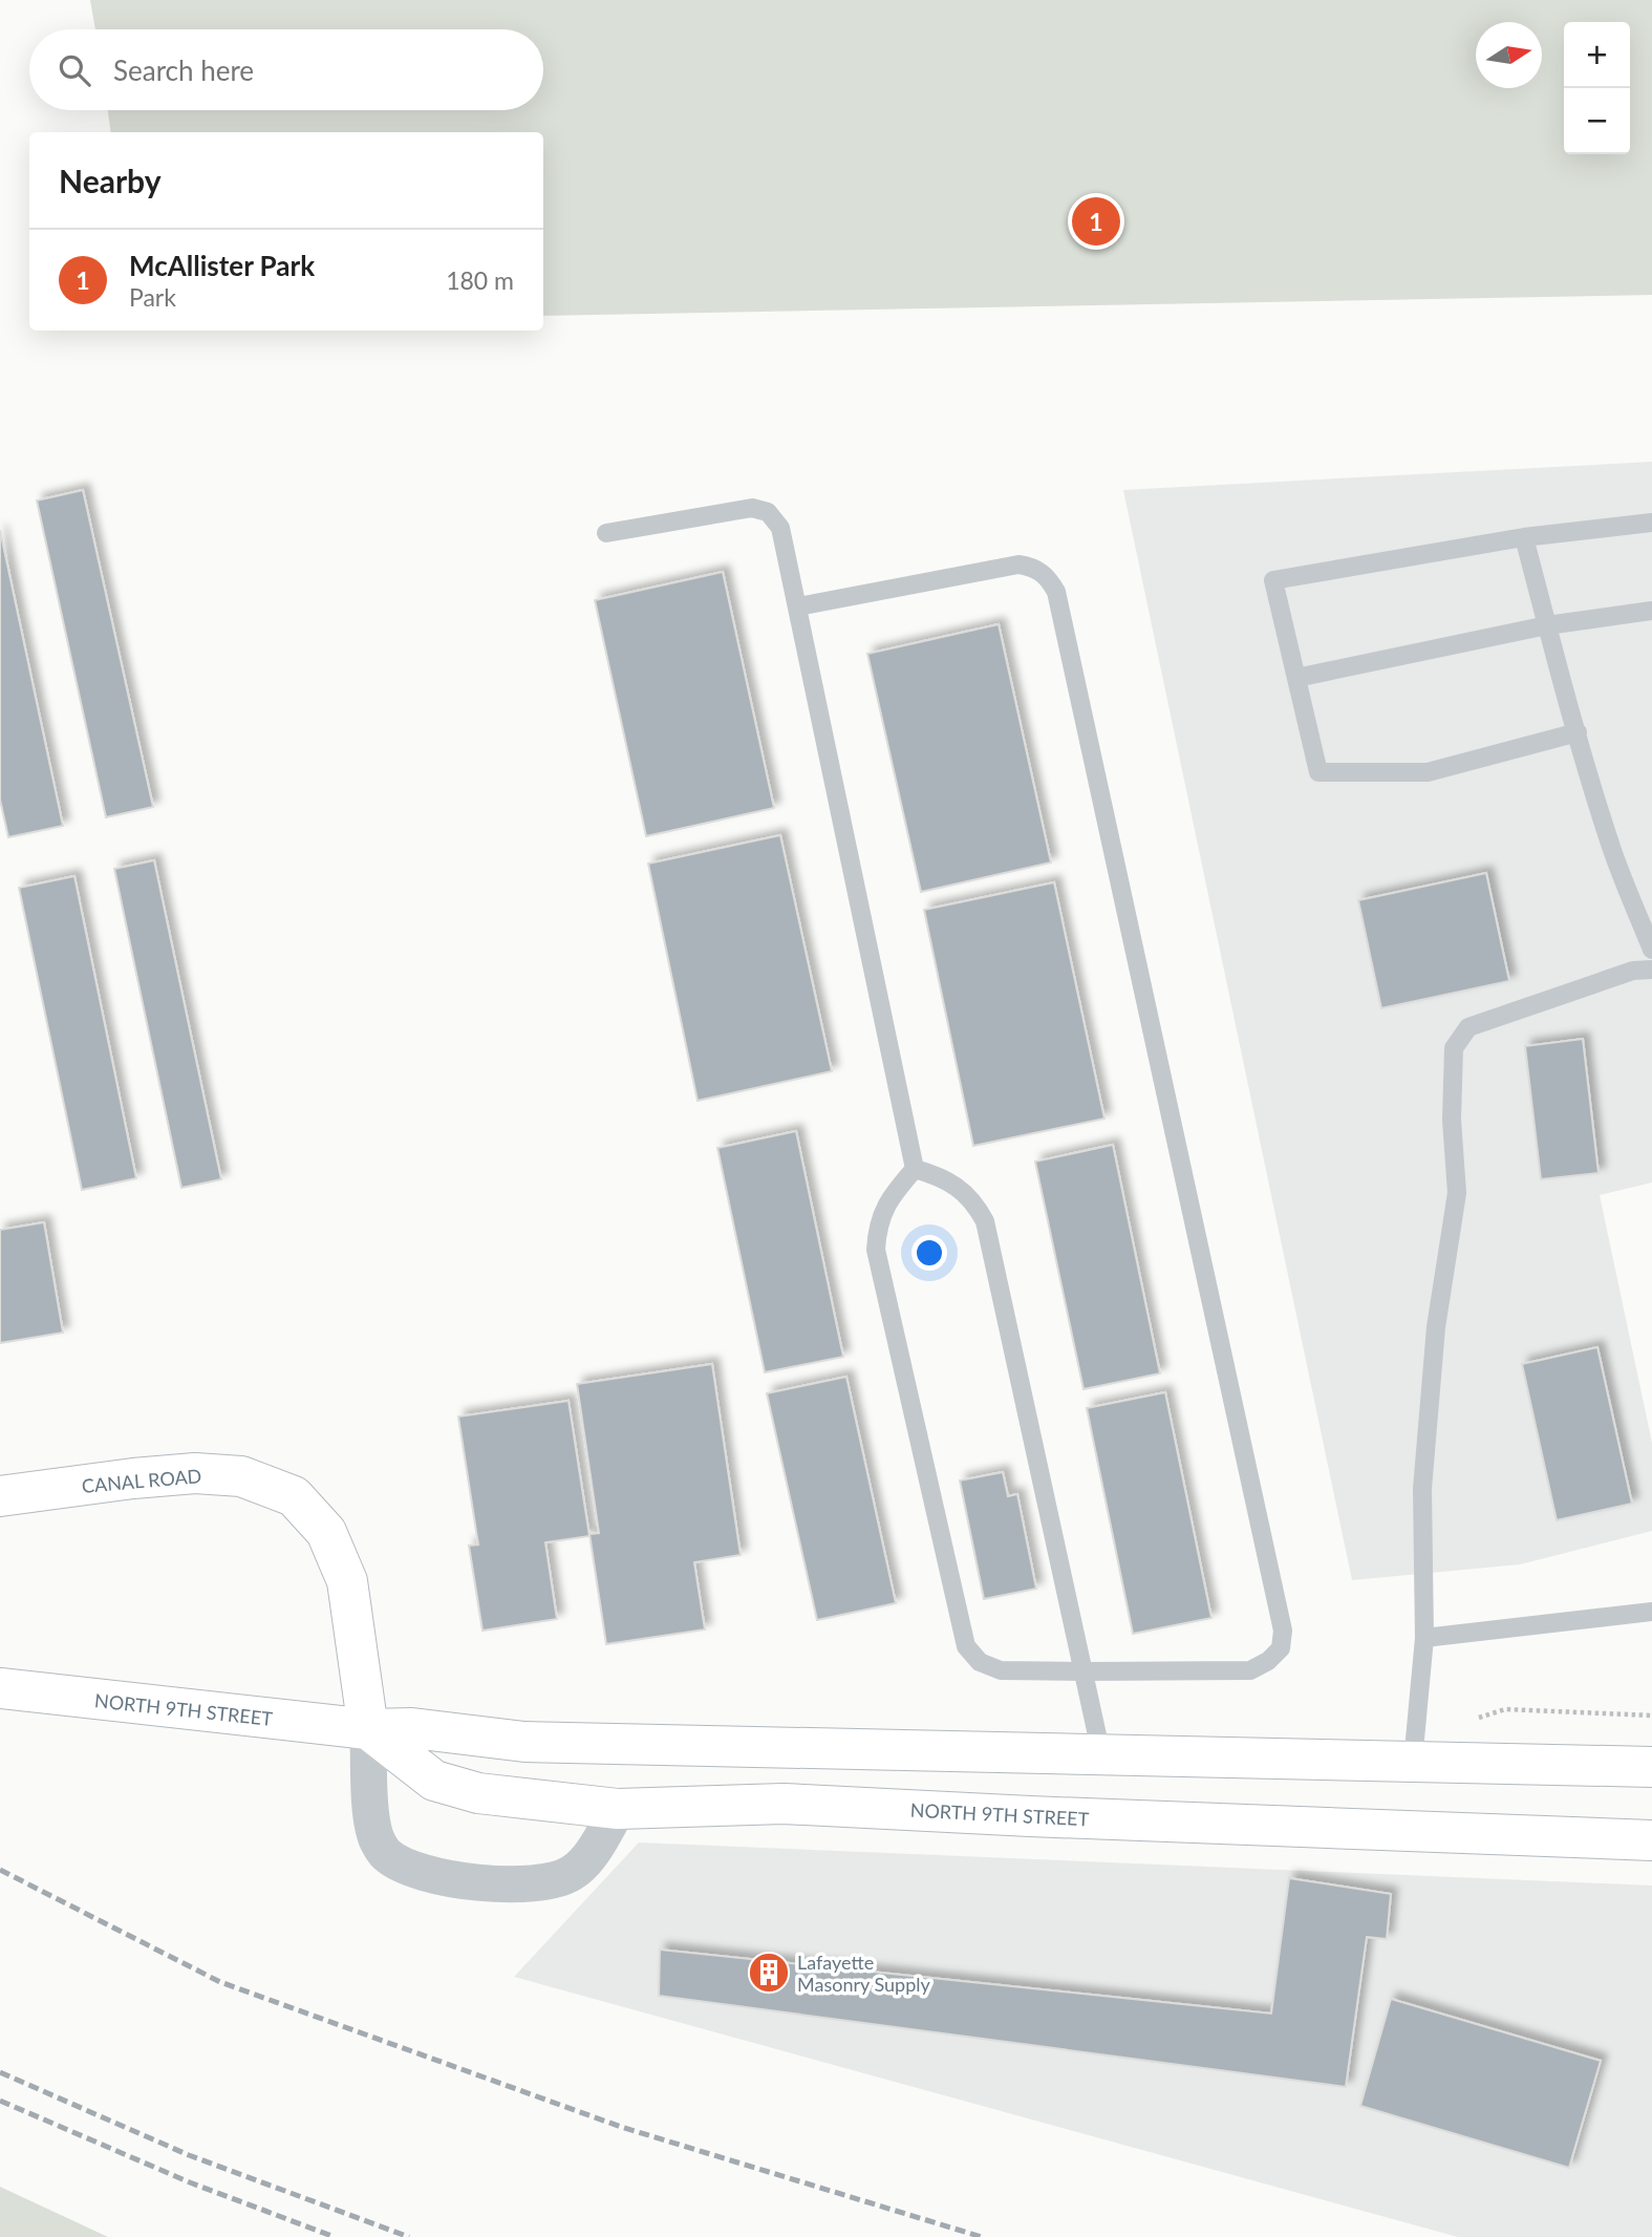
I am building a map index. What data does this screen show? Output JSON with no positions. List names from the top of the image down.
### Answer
{
  "streets": {
    "main road": ["CANAL ROAD", "NORTH 9TH STREET"]
  },
  "crossings": [
    ["CANAL ROAD", "NORTH 9TH STREET"]
  ],
  "places": {
    "building": ["Lafayette Masonry Supply"]
  },
  "north": "right",
  "page": {
    "map_buttons": ["+", "−"],
    "search": "Search here",
    "heading": "Nearby",
    "pins": "1",
    "list": [
      {
        "mark": "1",
        "name": "McAllister Park",
        "note": "Park",
        "value": "180 m"
      }
    ]
  }
}
